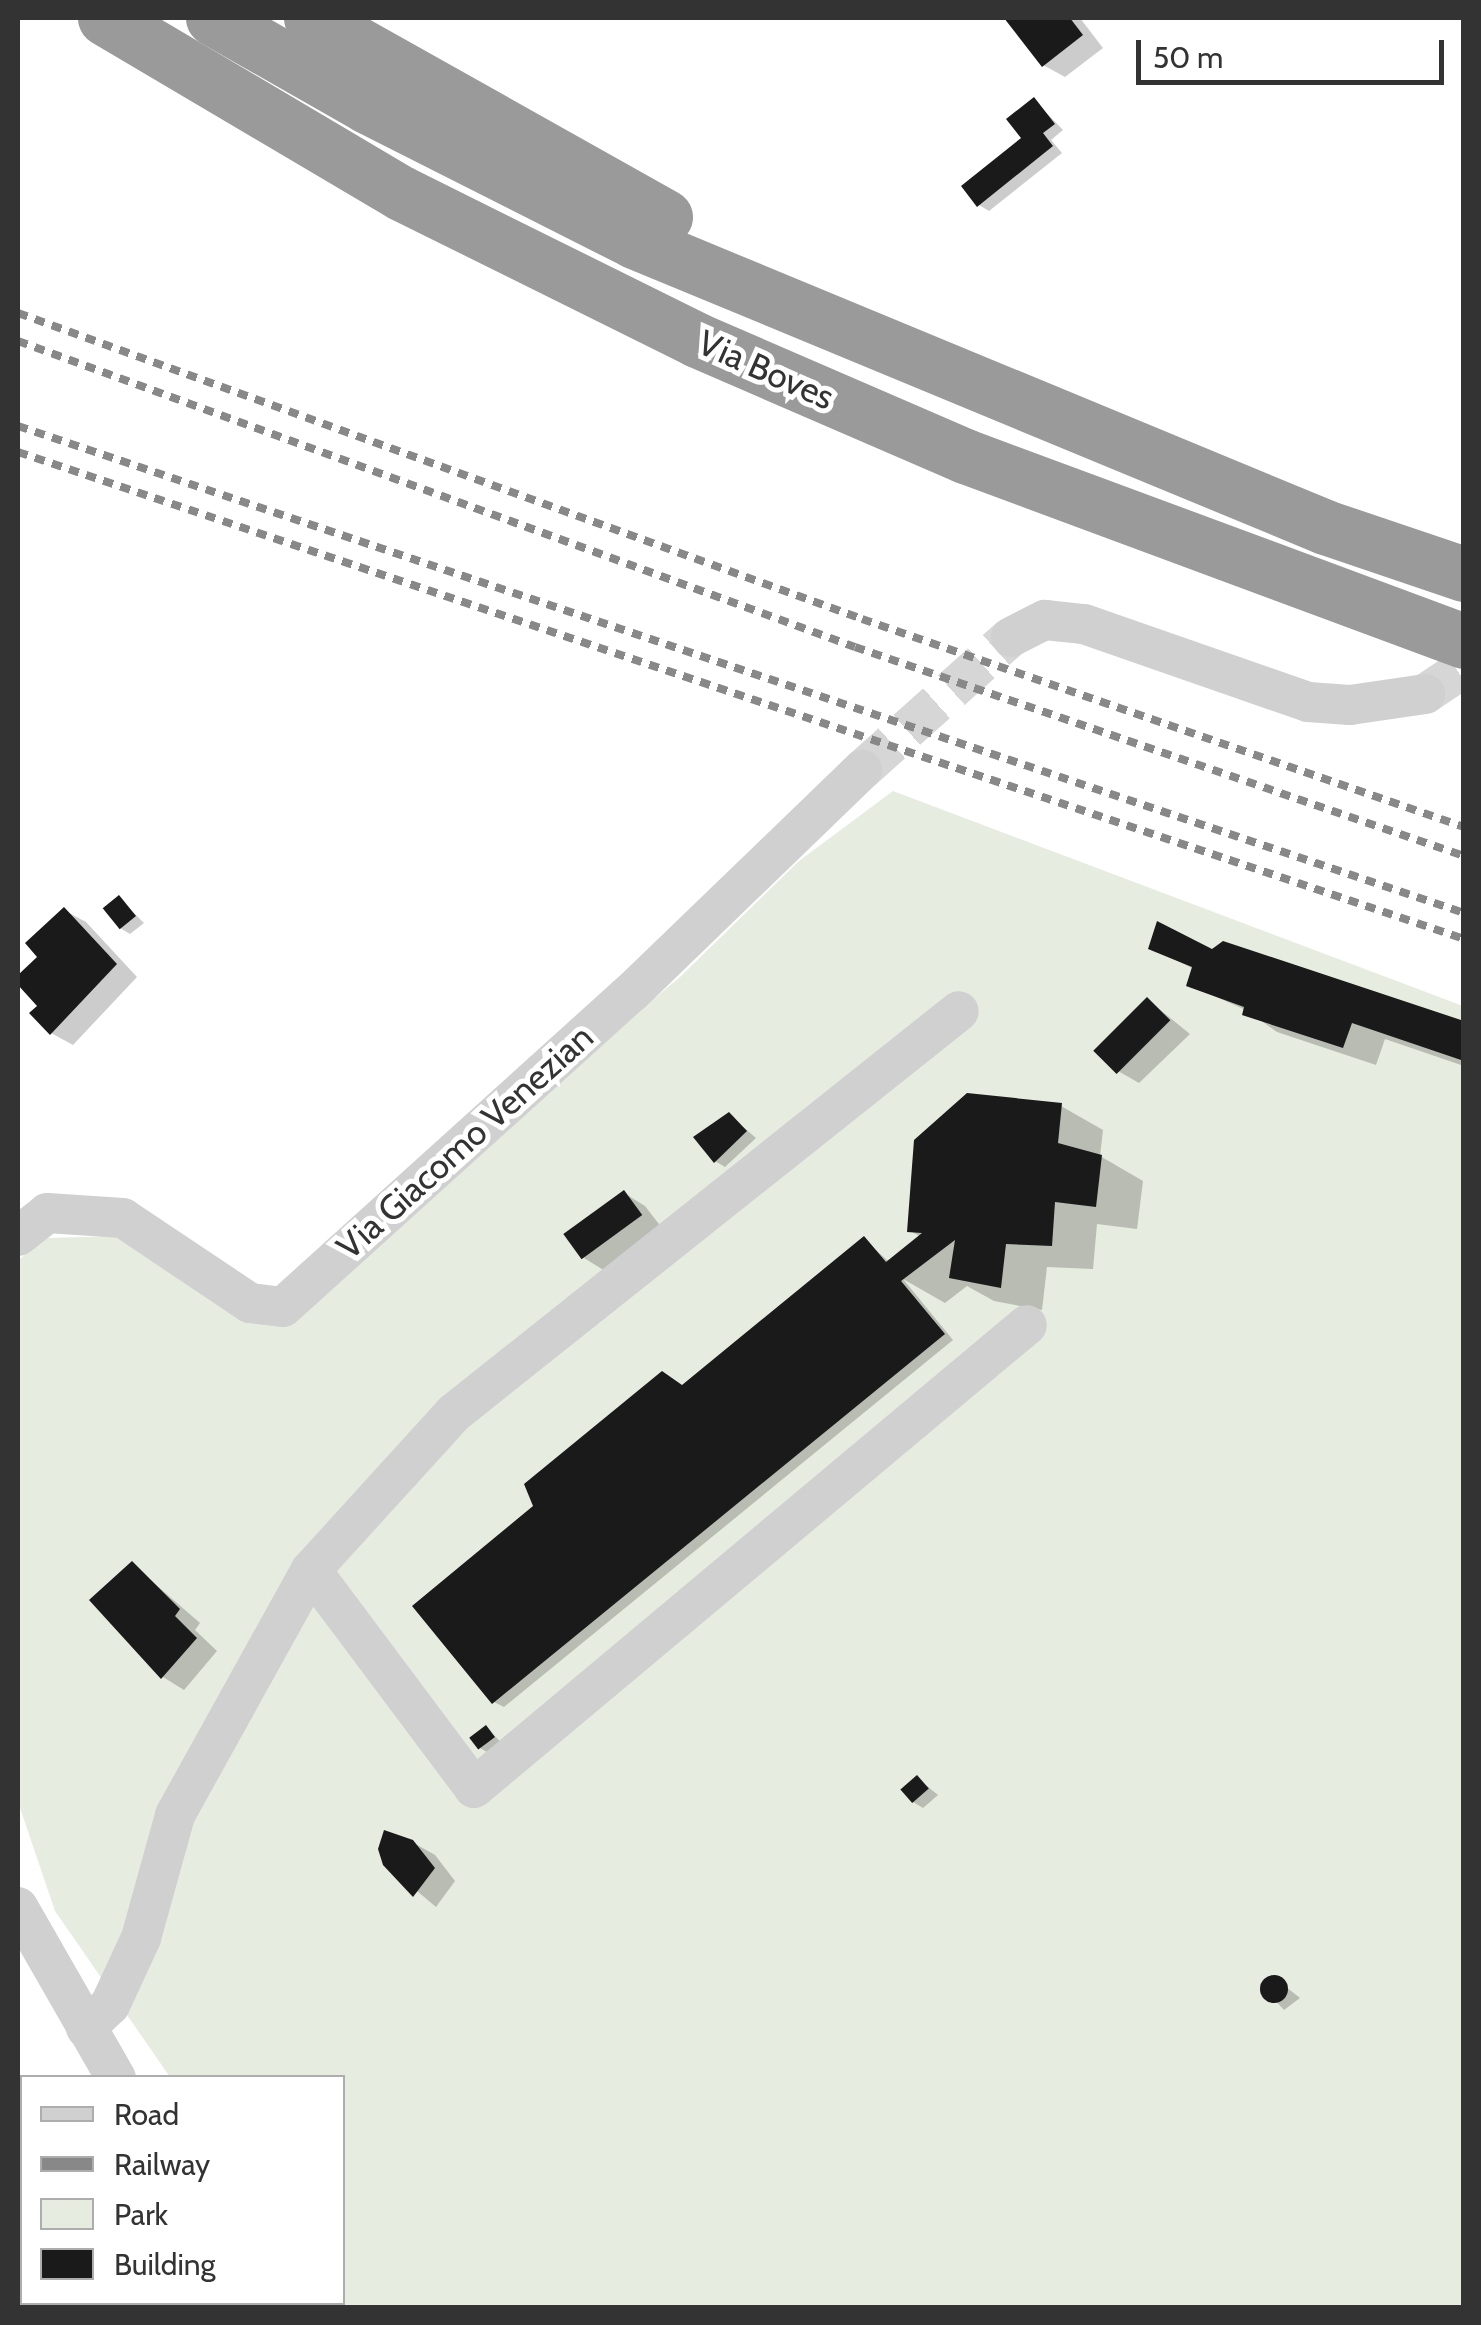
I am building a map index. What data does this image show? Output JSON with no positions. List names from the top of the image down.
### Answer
{
  "streets": {
    "highway": ["Via Boves"],
    "street": ["Via Giacomo Venezian"]
  },
  "legend": [
    "Road",
    "Railway",
    "Park",
    "Building"
  ],
  "scale_bar": "50 m"
}
